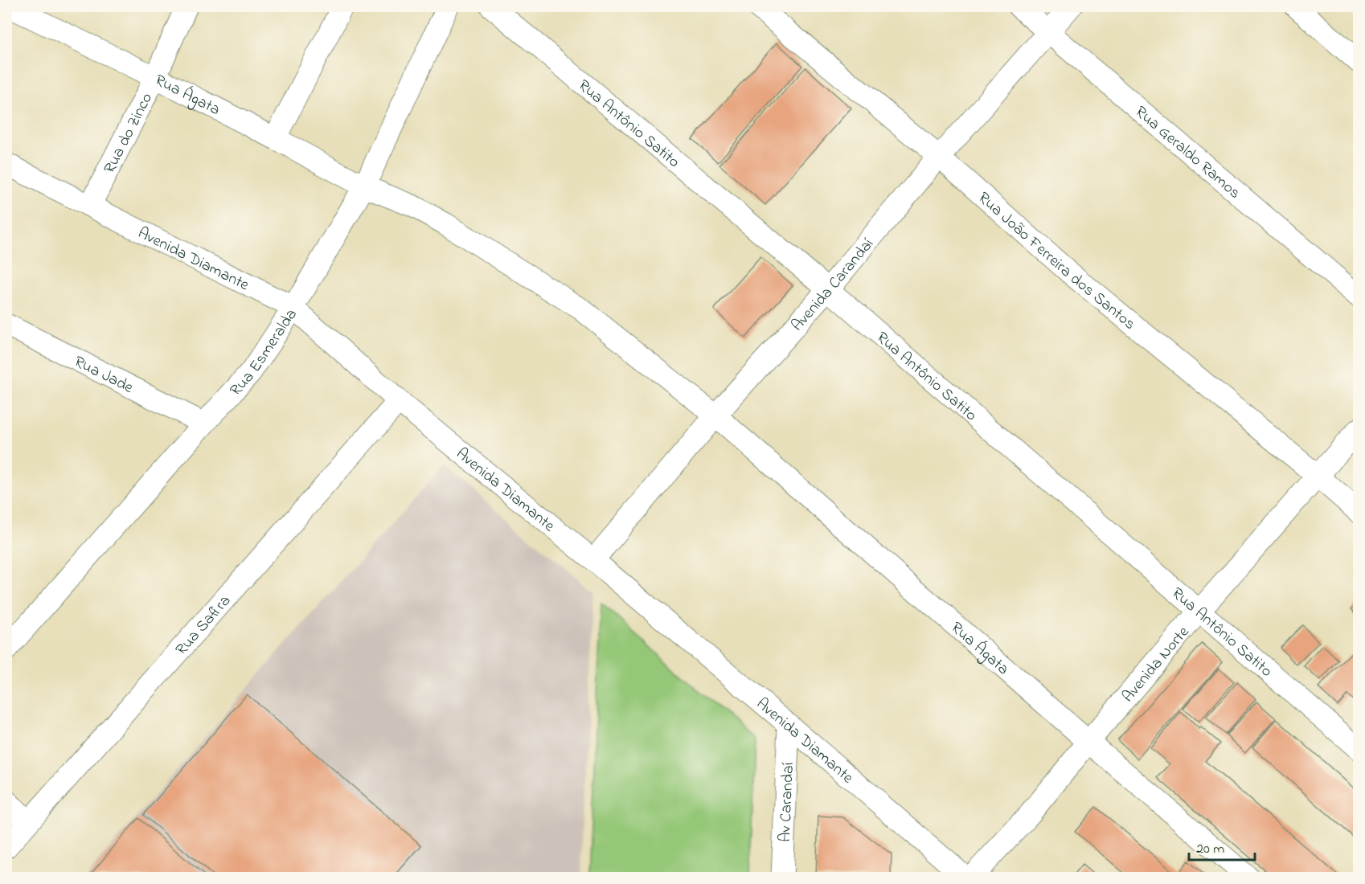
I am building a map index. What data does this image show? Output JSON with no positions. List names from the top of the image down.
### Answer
{
  "streets": {
    "street": [
      "Rua Ágata",
      "Rua Antônio Satito",
      "Rua do Zinco",
      "Rua Geraldo Ramos",
      "Avenida Diamante",
      "Rua João Ferreira dos Santos",
      "Avenida Carandaí",
      "Rua Esmeralda",
      "Rua Jade",
      "Rua Safira",
      "Avenida Norte",
      "Av Carandaí"
    ]
  },
  "crossings": [
    ["Rua Ágata", "Rua do Zinco"],
    ["Rua Ágata", "Avenida Carandaí"],
    ["Rua Ágata", "Rua Esmeralda"],
    ["Rua Ágata", "Avenida Norte"],
    ["Rua Antônio Satito", "Avenida Carandaí"],
    ["Rua Antônio Satito", "Avenida Norte"],
    ["Rua do Zinco", "Avenida Diamante"],
    ["Rua Geraldo Ramos", "Avenida Carandaí"],
    ["Avenida Diamante", "Avenida Carandaí"],
    ["Avenida Diamante", "Rua Esmeralda"],
    ["Avenida Diamante", "Rua Safira"],
    ["Avenida Diamante", "Av Carandaí"],
    ["Rua João Ferreira dos Santos", "Avenida Carandaí"],
    ["Rua João Ferreira dos Santos", "Avenida Norte"],
    ["Rua Esmeralda", "Rua Jade"]
  ],
  "scale_bar": "20 m"
}
